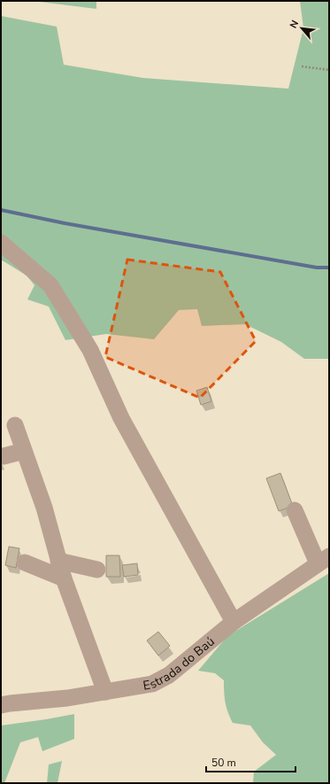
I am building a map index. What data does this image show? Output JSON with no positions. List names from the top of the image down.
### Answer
{
  "streets": {
    "street": ["Estrada do Baú"]
  },
  "scale_bar": "50 m",
  "north": "top left"
}
